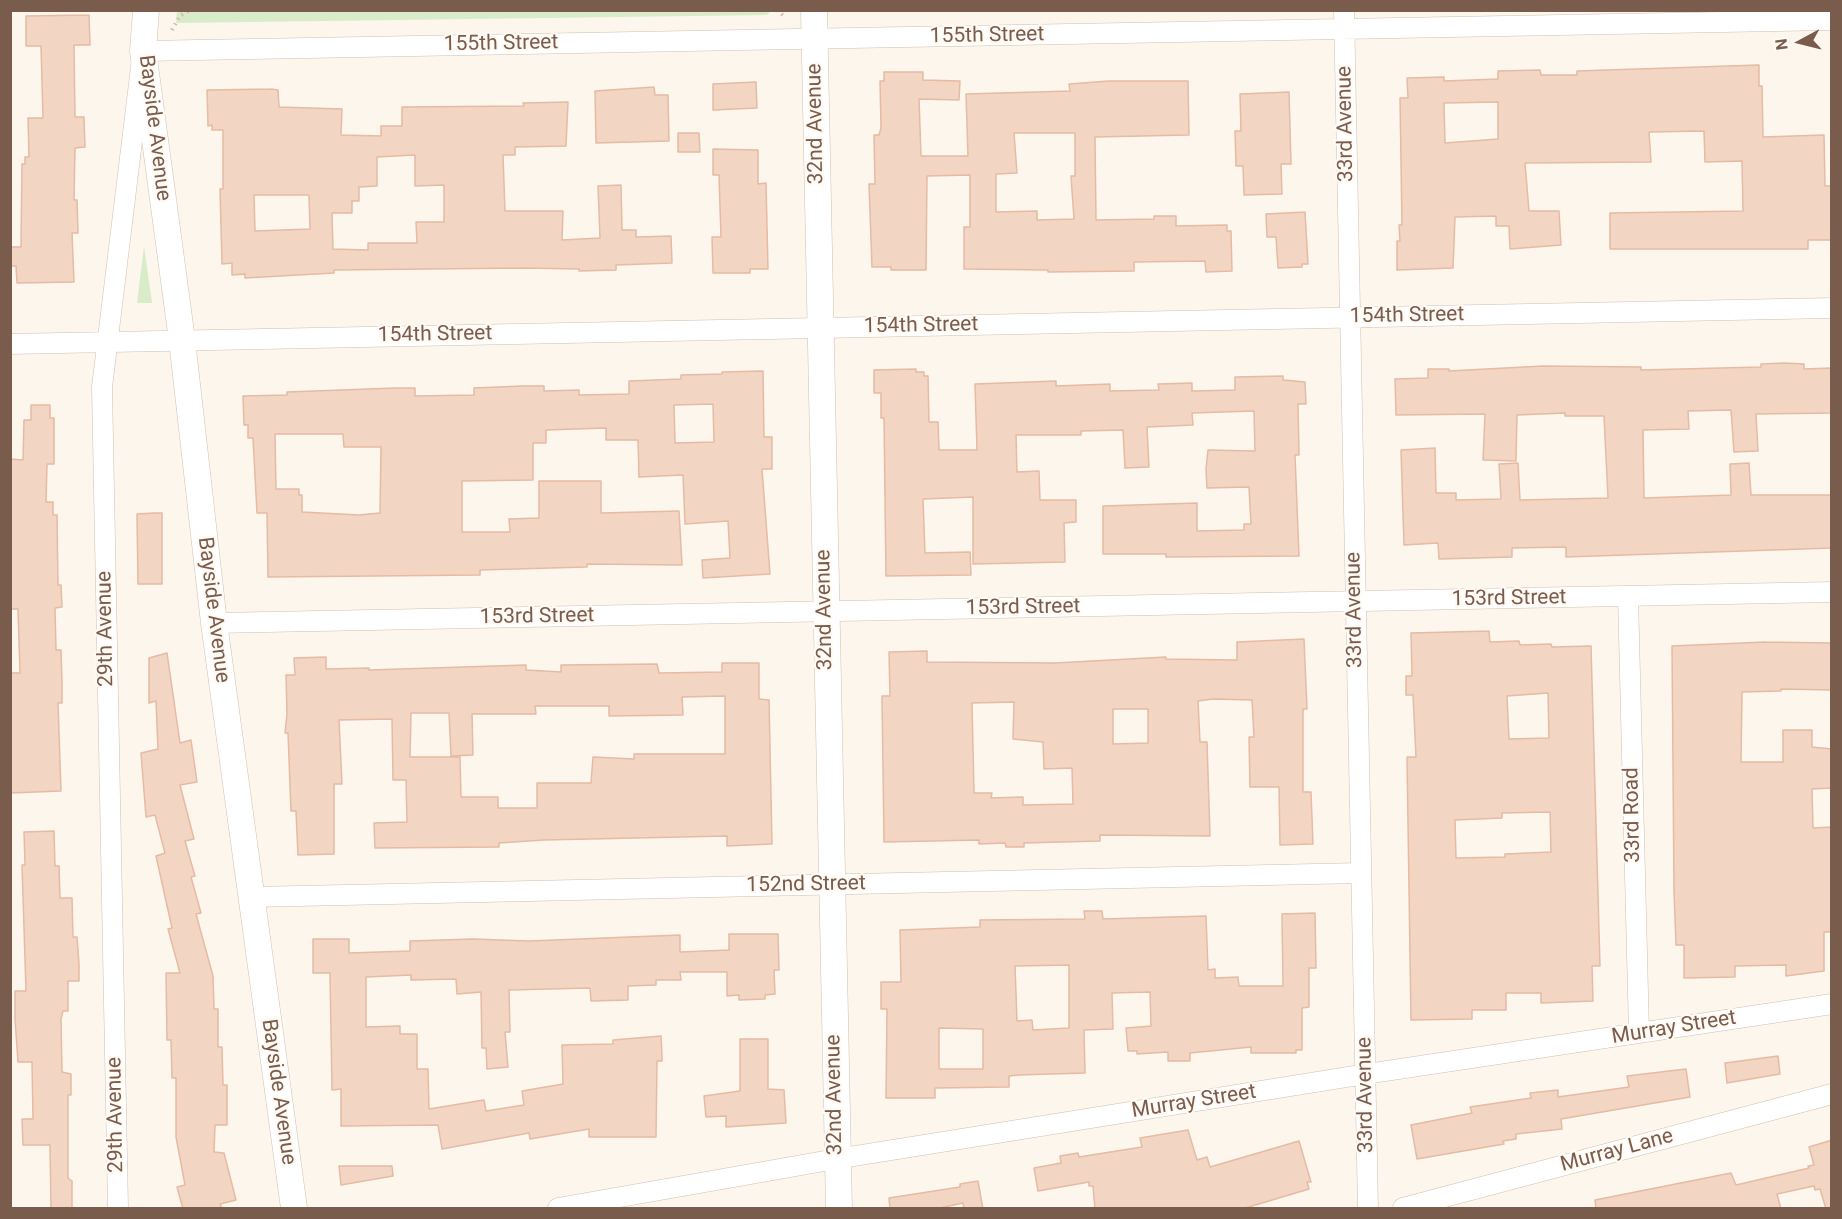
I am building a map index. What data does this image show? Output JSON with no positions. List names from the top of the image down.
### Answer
{
  "streets": {
    "street": [
      "155th Street",
      "32nd Avenue",
      "33rd Avenue",
      "Bayside Avenue",
      "154th Street",
      "153rd Street",
      "29th Avenue",
      "33rd Road",
      "152nd Street",
      "Murray Street",
      "Murray Lane"
    ]
  },
  "crossings": [
    ["155th Street", "32nd Avenue"],
    ["155th Street", "33rd Avenue"],
    ["155th Street", "Bayside Avenue"],
    ["155th Street", "29th Avenue"],
    ["32nd Avenue", "154th Street"],
    ["32nd Avenue", "153rd Street"],
    ["32nd Avenue", "152nd Street"],
    ["32nd Avenue", "Murray Street"],
    ["33rd Avenue", "154th Street"],
    ["33rd Avenue", "153rd Street"],
    ["33rd Avenue", "152nd Street"],
    ["33rd Avenue", "Murray Street"],
    ["Bayside Avenue", "154th Street"],
    ["Bayside Avenue", "153rd Street"],
    ["Bayside Avenue", "29th Avenue"],
    ["Bayside Avenue", "152nd Street"],
    ["154th Street", "29th Avenue"],
    ["153rd Street", "33rd Road"],
    ["33rd Road", "Murray Street"]
  ],
  "north": "left"
}
